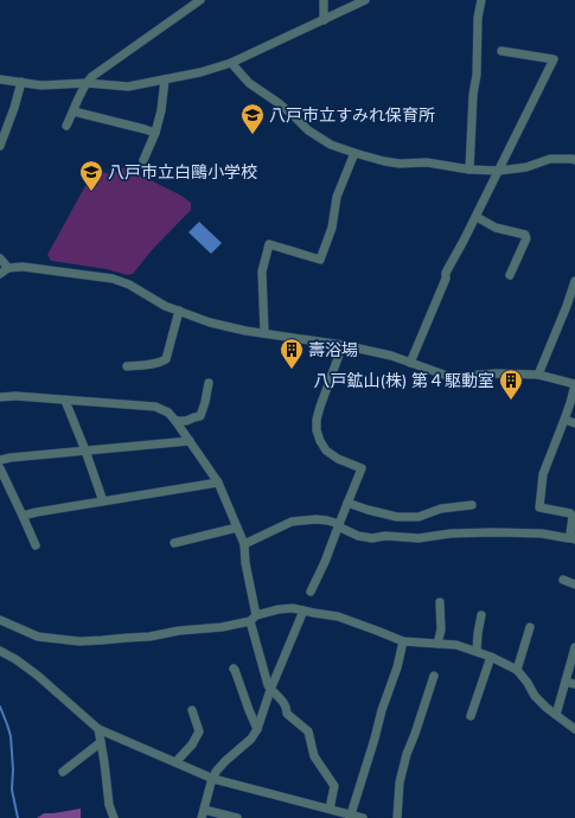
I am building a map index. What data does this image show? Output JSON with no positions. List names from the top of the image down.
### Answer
{
  "places": {
    "school or university": ["八戸市立すみれ保育所", "八戸市立白鷗小学校"],
    "building": ["壽浴場", "八戸鉱山(株) 第４駆動室"]
  }
}
